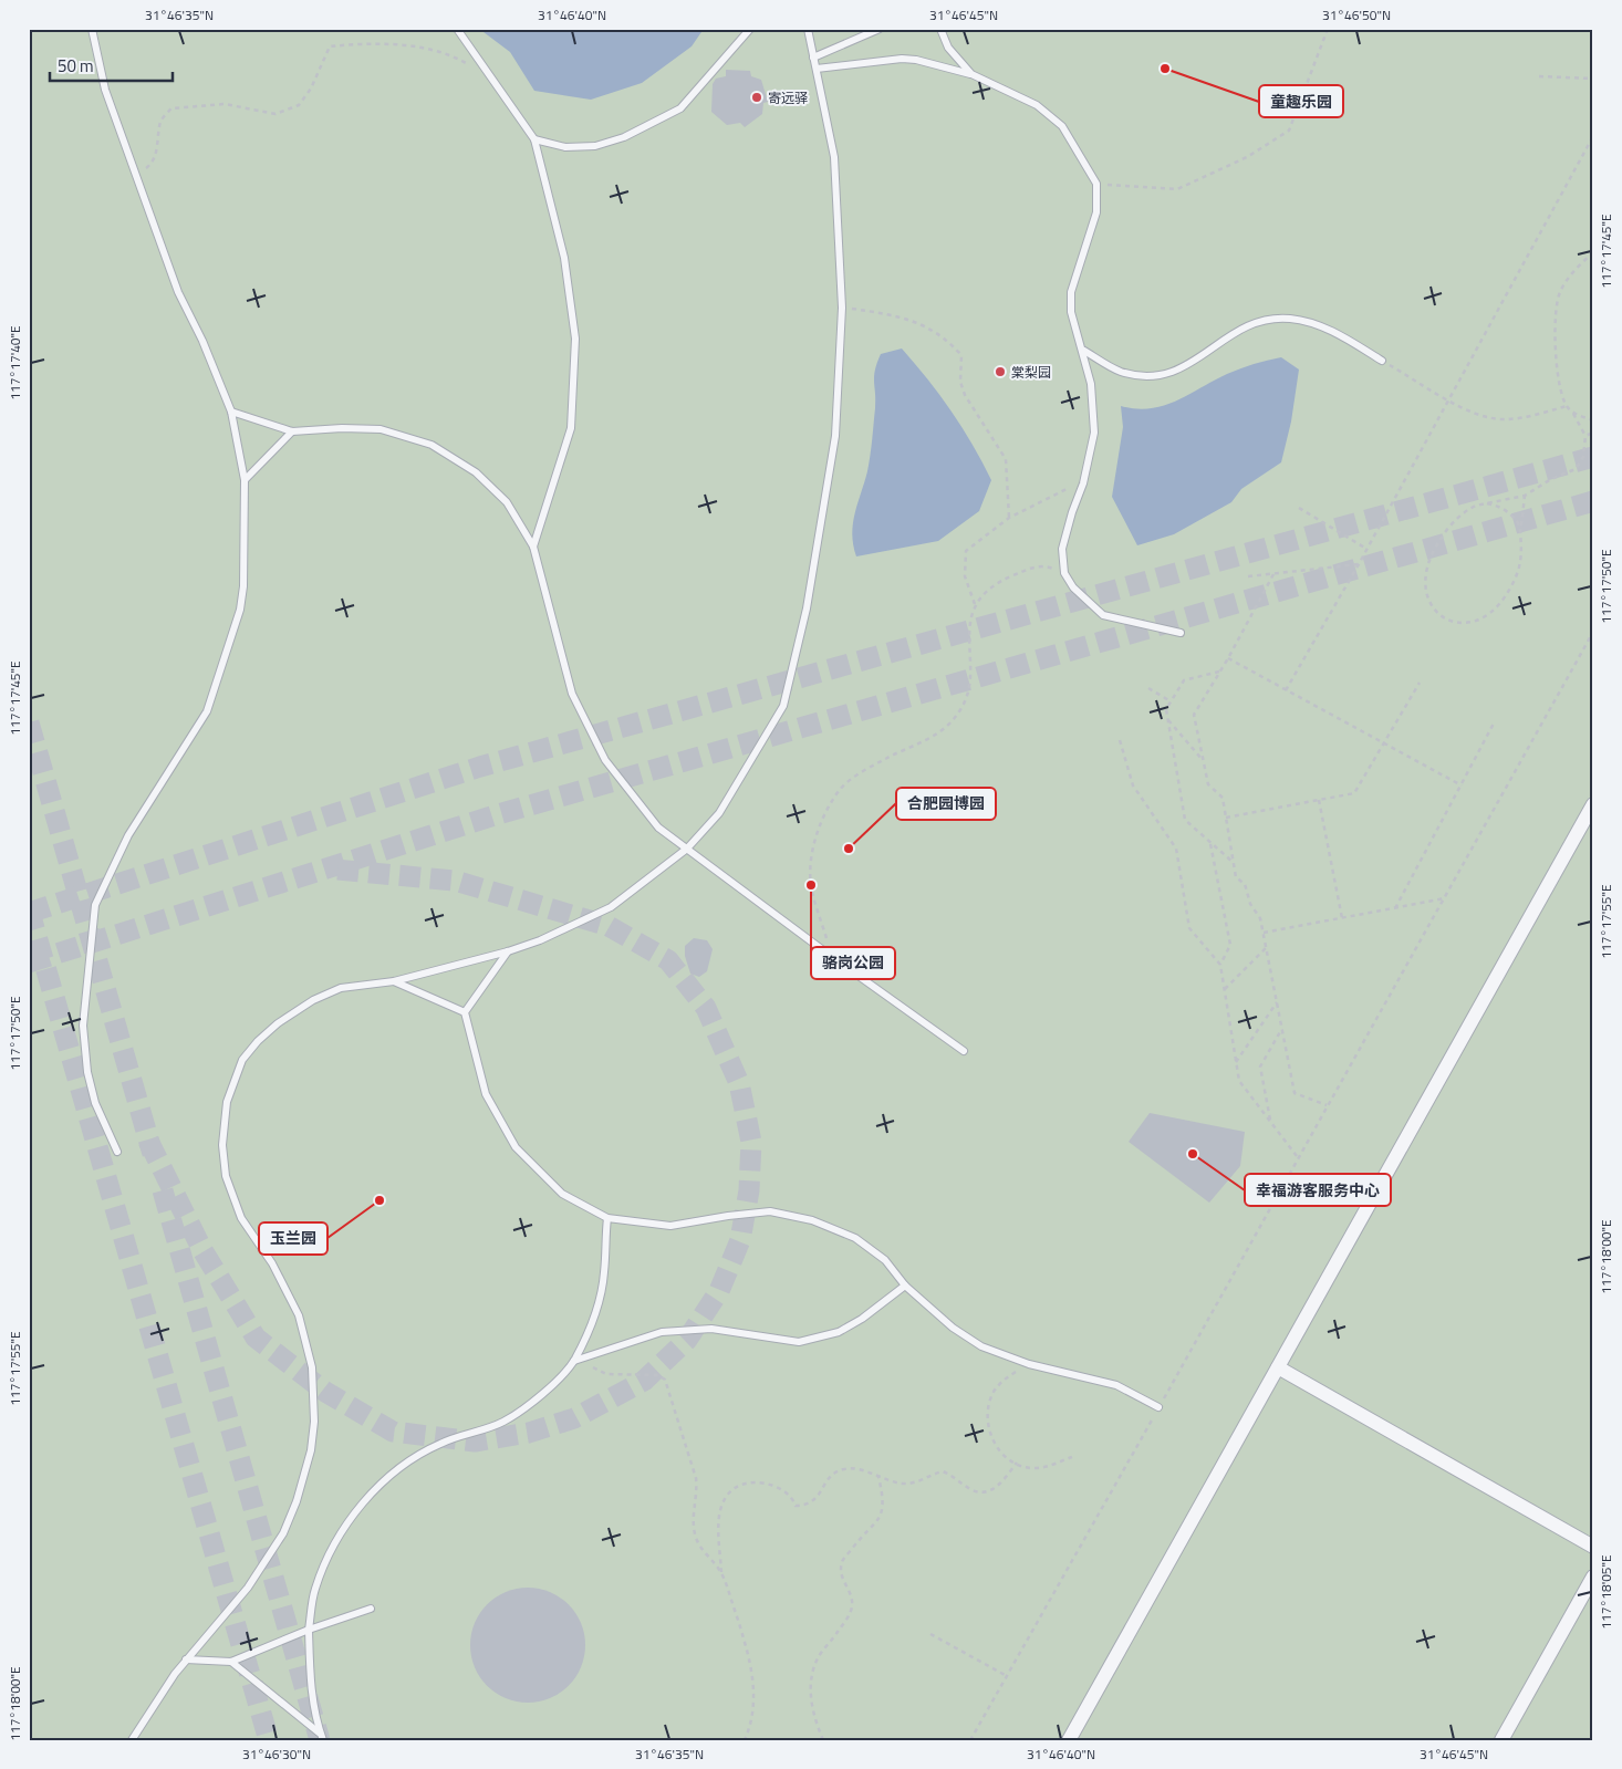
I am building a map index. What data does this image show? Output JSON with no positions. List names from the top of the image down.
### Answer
{
  "places": [
    "童趣乐园",
    "寄远驿",
    "棠梨园",
    "合肥园博园",
    "骆岗公园",
    "幸福游客服务中心",
    "玉兰园"
  ],
  "scale_bar": "50 m",
  "coordinates": [
    "31°46'35\"N",
    "31°46'40\"N",
    "31°46'45\"N",
    "31°46'50\"N",
    "117°17'45\"E",
    "117°17'40\"E",
    "117°17'50\"E",
    "117°17'55\"E",
    "117°18'00\"E",
    "117°18'05\"E",
    "31°46'30\"N"
  ]
}
